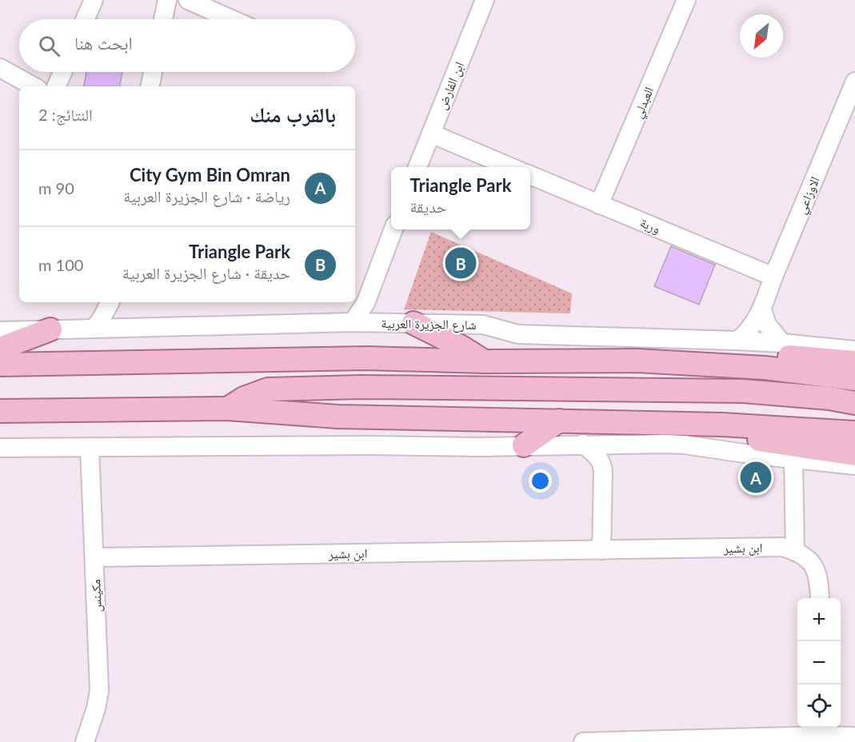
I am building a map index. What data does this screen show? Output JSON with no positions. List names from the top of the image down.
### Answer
{
  "streets": {
    "street": [
      "ابن الفارض",
      "العبدلي",
      "الاوزاعي",
      "وربة",
      "شارع الجزيرة العربية",
      "ابن بشير",
      "مكينس"
    ]
  },
  "crossings": [
    ["العبدلي", "وربة"],
    ["الاوزاعي", "وربة"],
    ["الاوزاعي", "شارع الجزيرة العربية"],
    ["ابن بشير", "مكينس"]
  ],
  "north": "bottom left",
  "page": {
    "search": "ابحث هنا",
    "heading": ["بالقرب منك", "النتائج: 2"],
    "list": [
      {
        "mark": "A",
        "name": "City Gym Bin Omran",
        "note": "رياضة · شارع الجزيرة العربية",
        "value": "90 m"
      },
      {
        "mark": "B",
        "name": "Triangle Park",
        "note": "حديقة · شارع الجزيرة العربية",
        "value": "100 m"
      }
    ],
    "popup": ["Triangle Park", "حديقة"],
    "pins": ["B", "A"],
    "map_buttons": ["+", "−"]
  }
}
